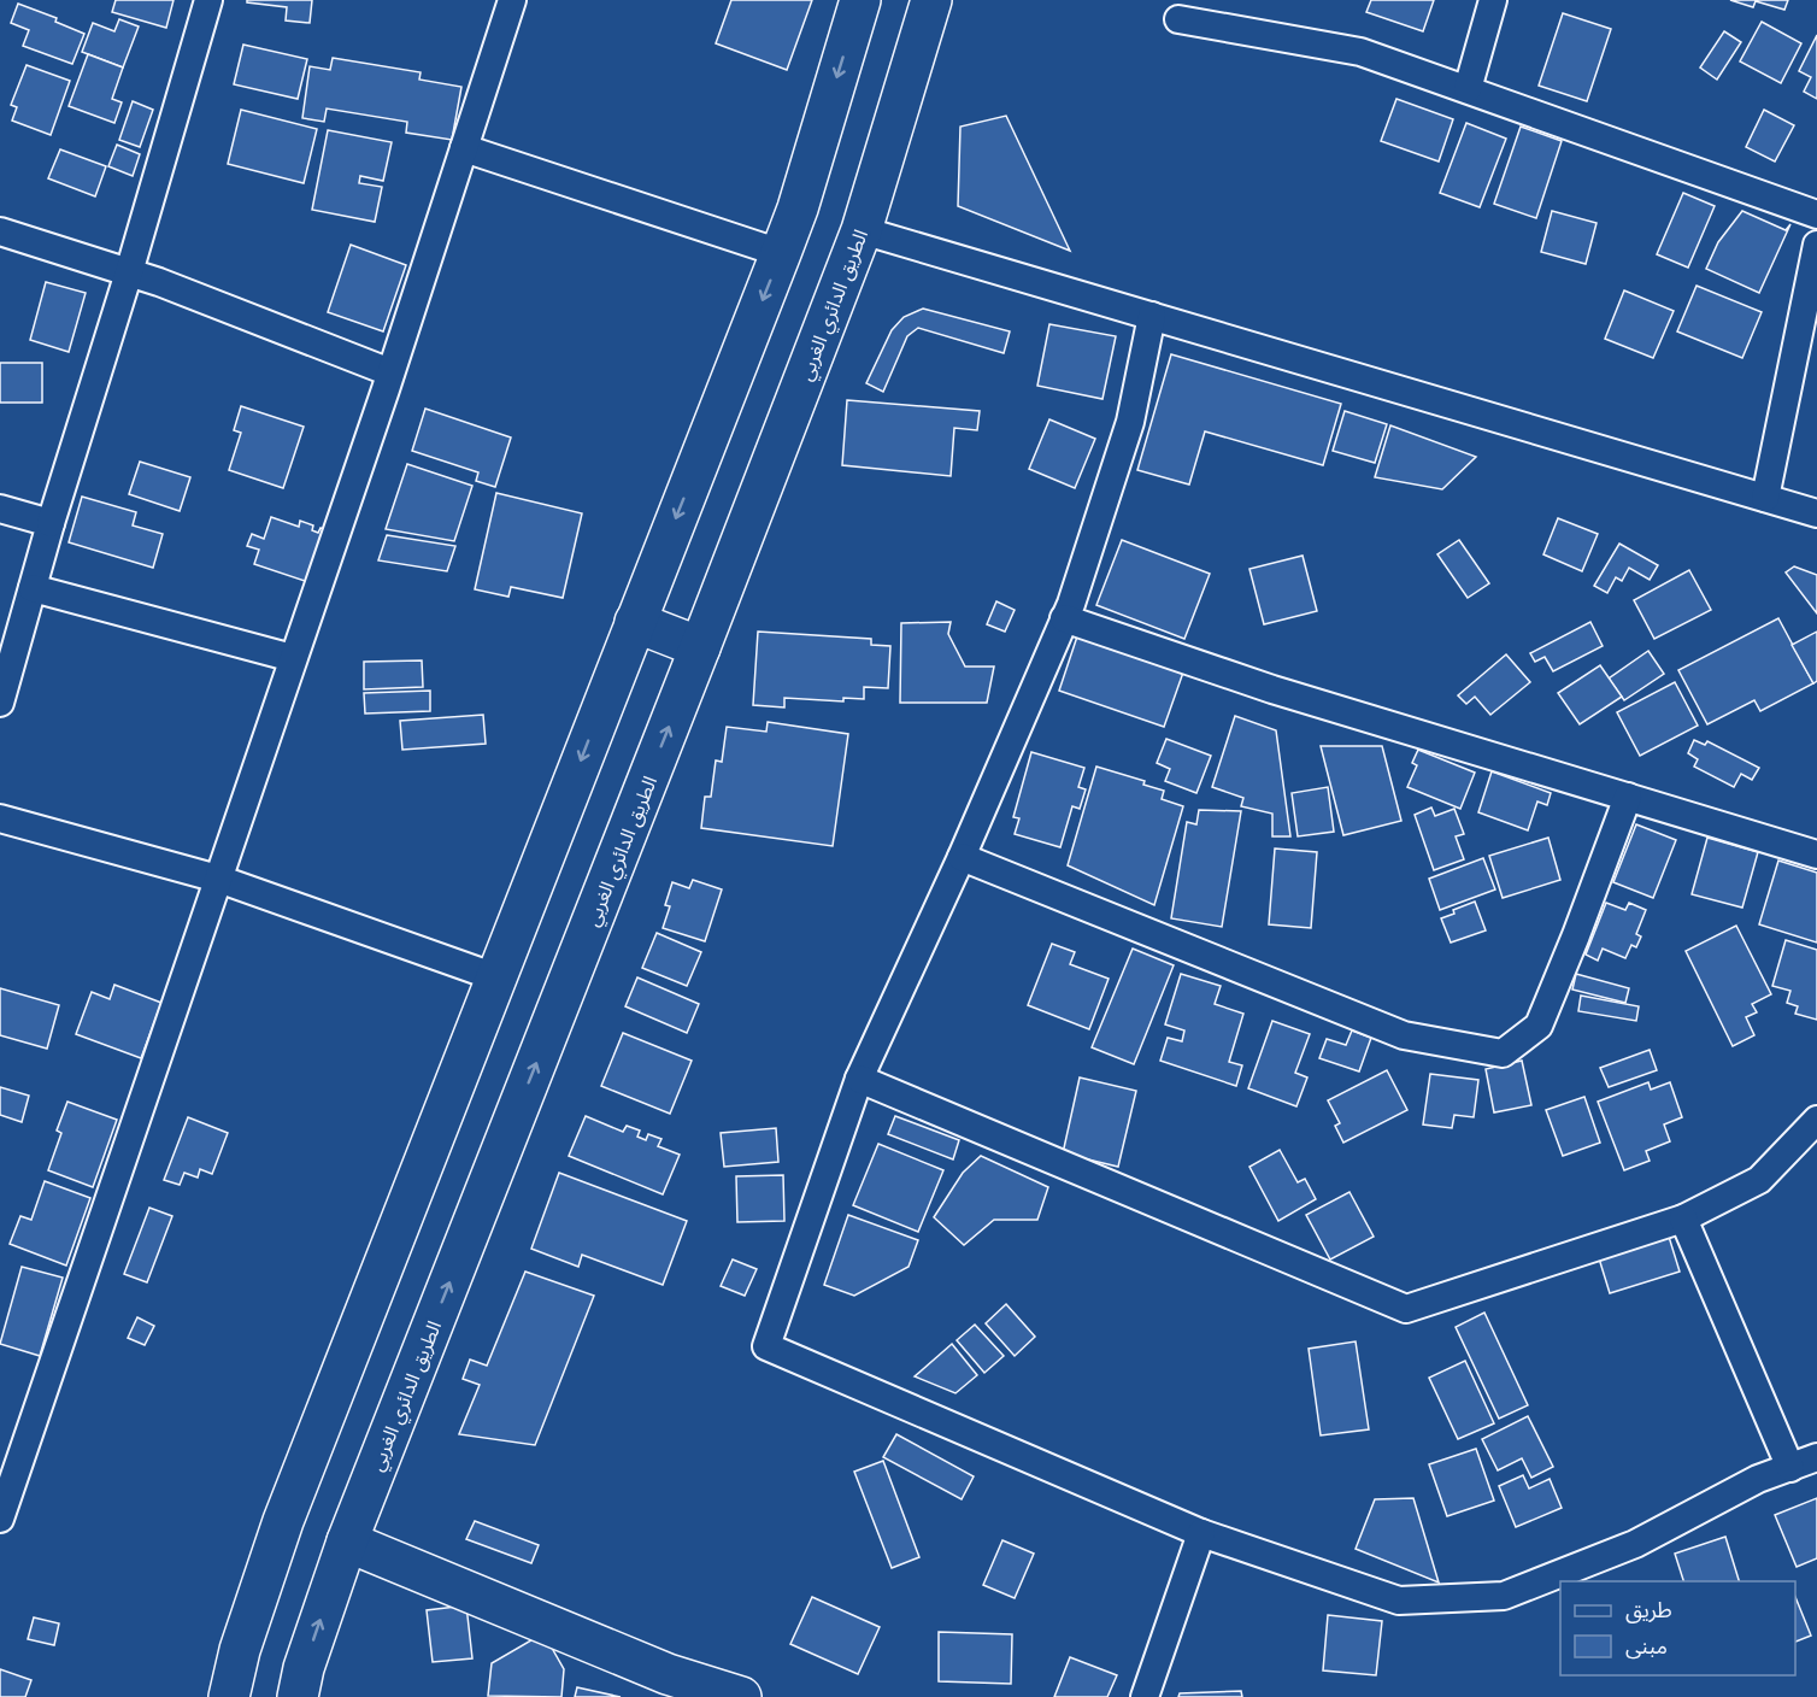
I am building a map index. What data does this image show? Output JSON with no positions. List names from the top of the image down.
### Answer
{
  "streets": {
    "main road": ["الطريق الدائري الغربي"]
  },
  "legend": ["طريق", "مبنى"]
}
